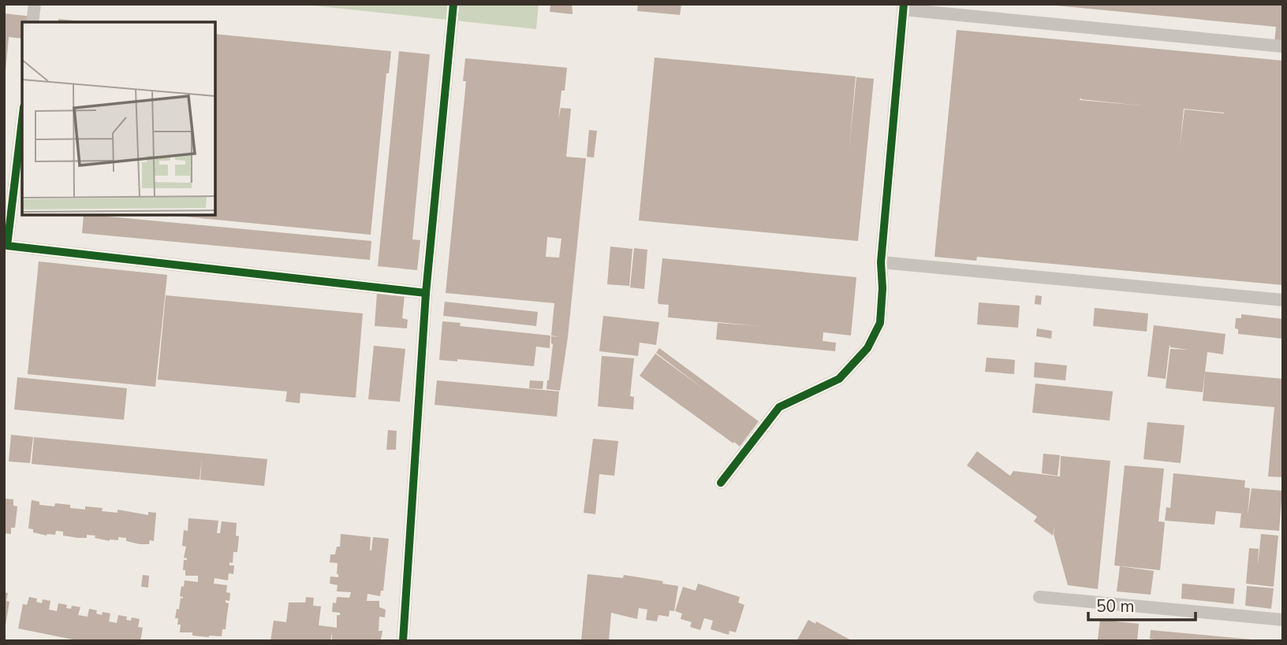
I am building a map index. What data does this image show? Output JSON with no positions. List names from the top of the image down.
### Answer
{
  "scale_bar": "50 m"
}
